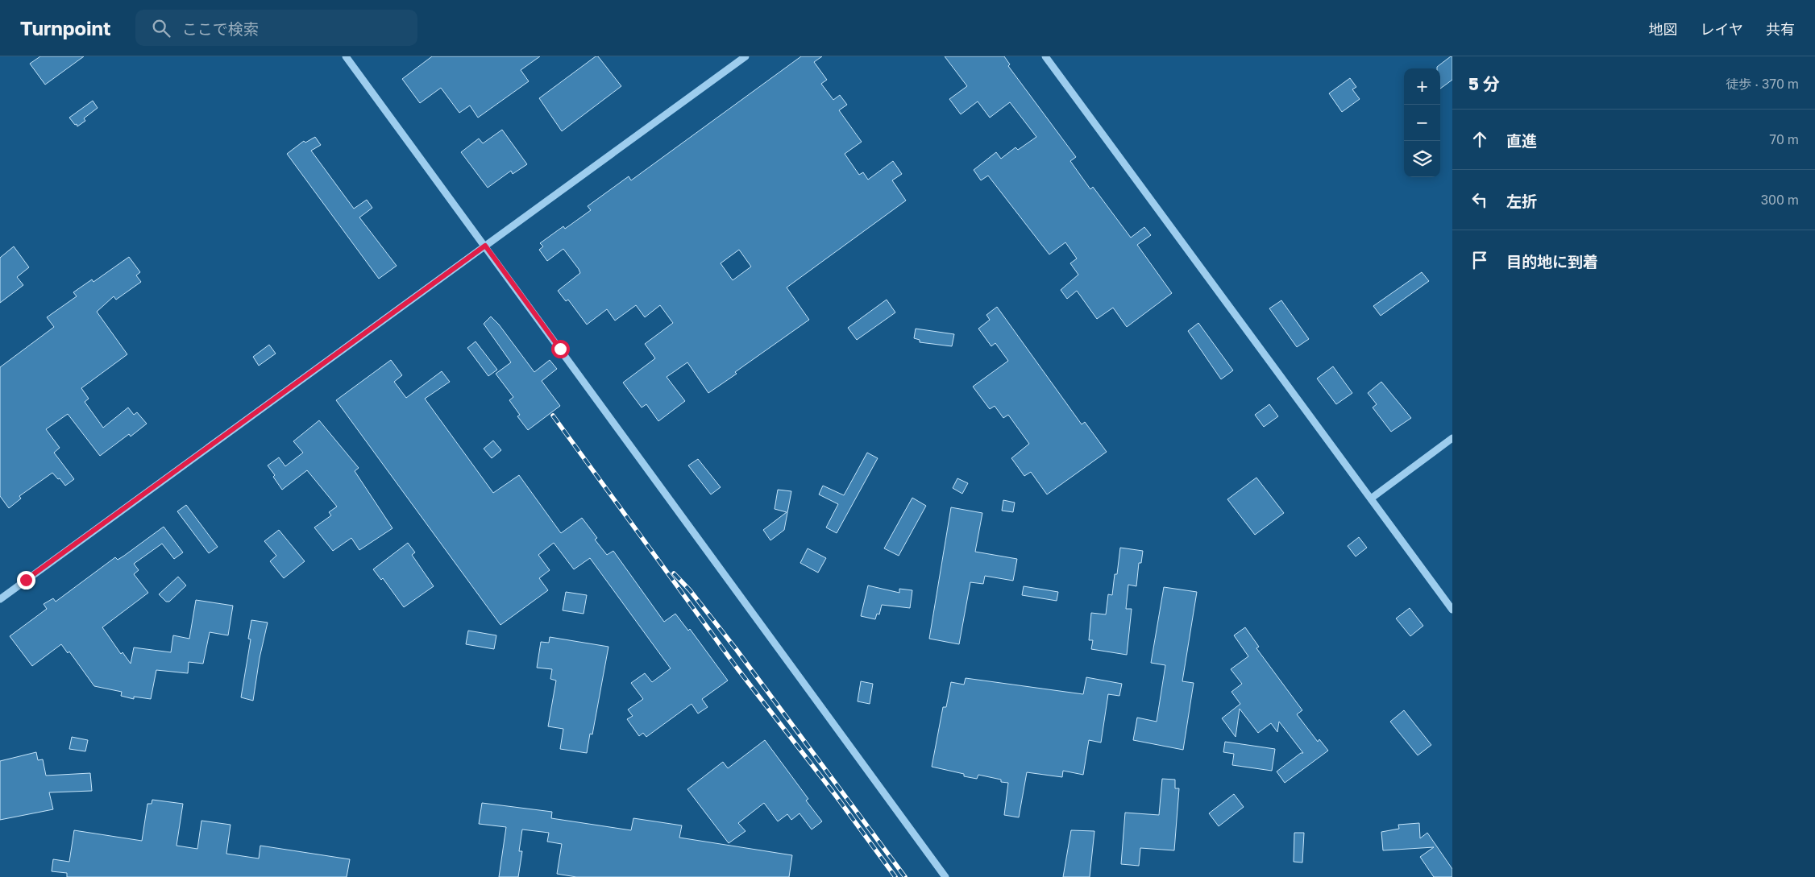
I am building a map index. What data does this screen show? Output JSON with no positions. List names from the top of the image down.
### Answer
{
  "page": {
    "header": "Turnpoint",
    "search": "ここで検索",
    "nav": ["地図", "レイヤ", "共有"],
    "heading": ["5 分", "徒歩 · 370 m"],
    "map_buttons": ["+", "−"],
    "list": [
      ["直進", "70 m"],
      ["左折", "300 m"],
      "目的地に到着"
    ]
  }
}
